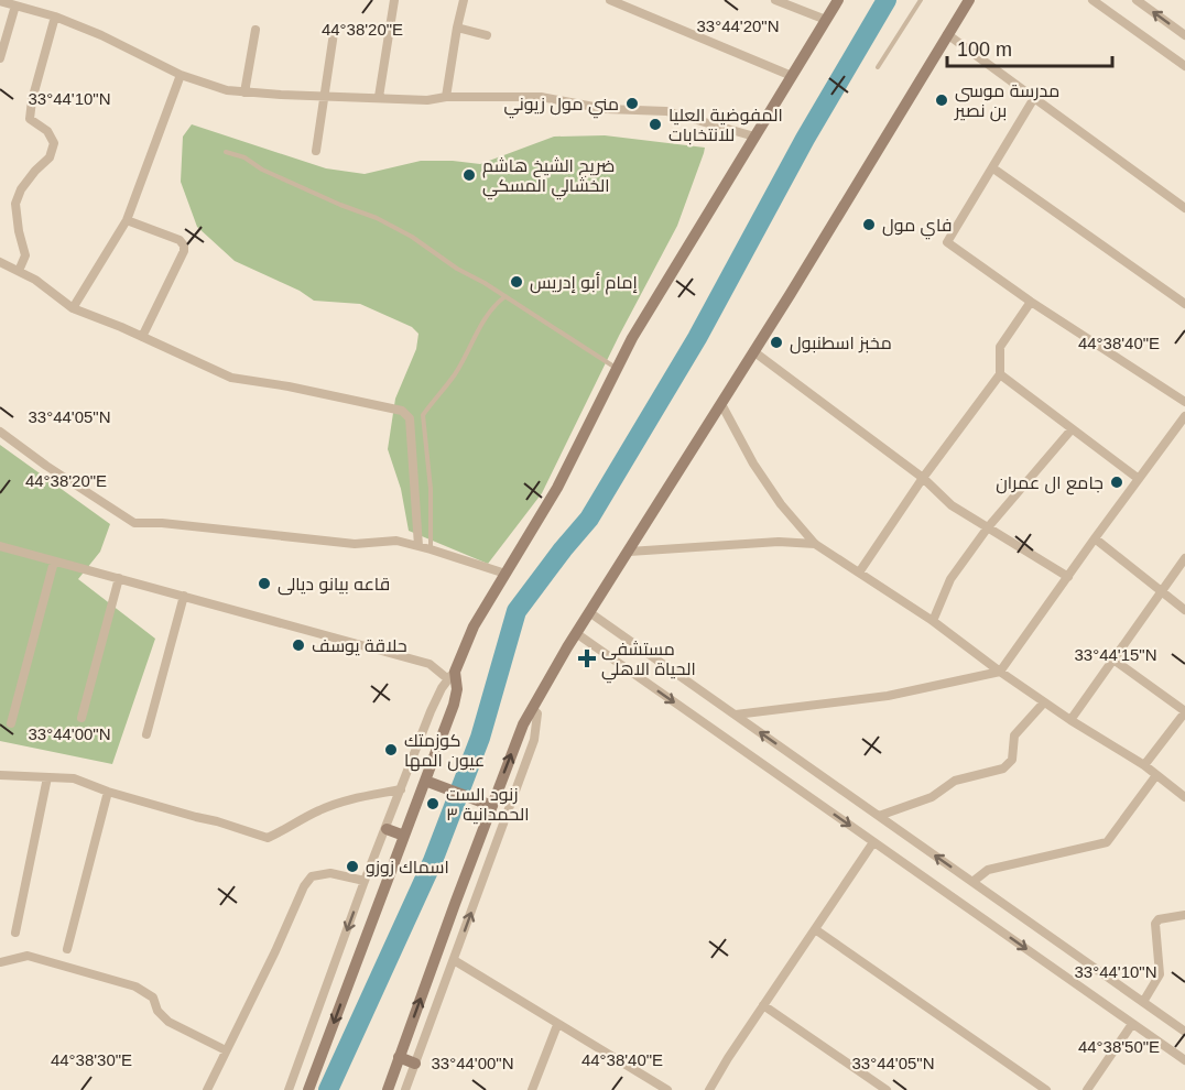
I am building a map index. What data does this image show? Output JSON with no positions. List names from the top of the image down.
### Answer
{
  "places": {
    "other": [
      "مدرسة موسى بن نصير",
      "مني مول زيوني",
      "المفوضية العليا للانتخابات",
      "ضريح الشيخ هاشم الخشالي المسكي",
      "فاي مول",
      "إمام أبو إدريس",
      "مخبز اسطنبول",
      "جامع ال عمران",
      "قاعه بيانو ديالى",
      "حلاقة يوسف",
      "كوزمتك عيون المها",
      "زنود الست الحمدانية ٣",
      "اسماك زوزو"
    ],
    "health": ["مستشفى الحياة الاهلي"]
  },
  "scale_bar": "100 m",
  "coordinates": [
    "33°44'20\"N",
    "44°38'20\"E",
    "33°44'10\"N",
    "44°38'40\"E",
    "33°44'05\"N",
    "33°44'15\"N",
    "33°44'00\"N",
    "44°38'50\"E",
    "44°38'30\"E"
  ]
}
